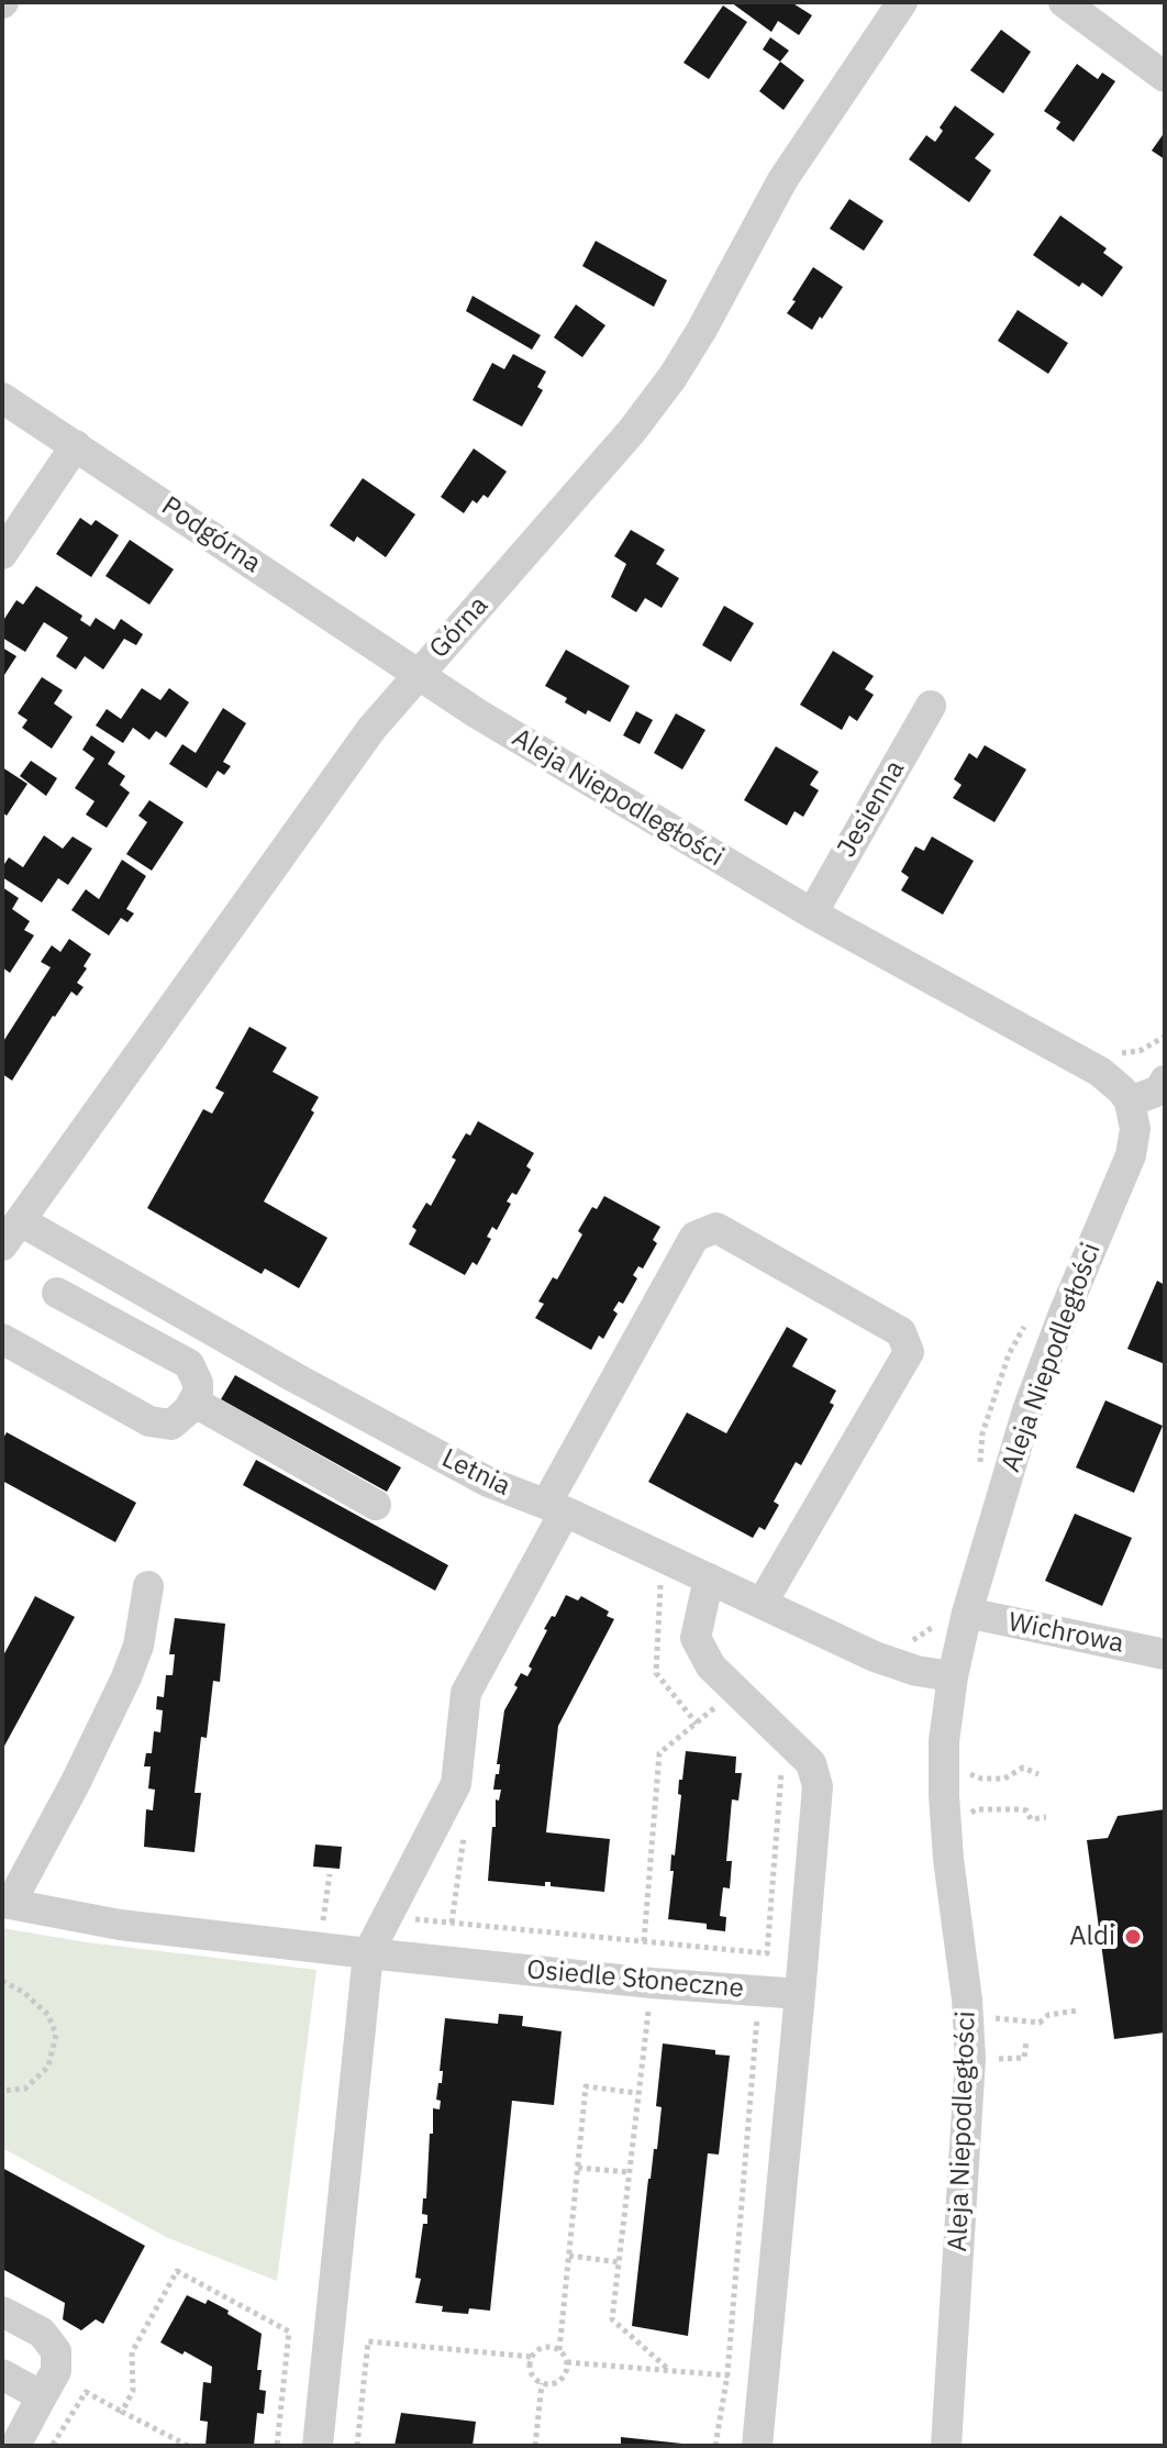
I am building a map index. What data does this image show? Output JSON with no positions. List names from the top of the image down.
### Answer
{
  "streets": {
    "street": [
      "Podgórna",
      "Górna",
      "Aleja Niepodległości",
      "Jesienna",
      "Letnia",
      "Wichrowa",
      "Osiedle Słoneczne"
    ]
  },
  "crossings": [
    ["Podgórna", "Górna"],
    ["Podgórna", "Aleja Niepodległości"],
    ["Górna", "Aleja Niepodległości"],
    ["Górna", "Letnia"],
    ["Aleja Niepodległości", "Jesienna"],
    ["Aleja Niepodległości", "Letnia"],
    ["Aleja Niepodległości", "Wichrowa"]
  ],
  "places": ["Aldi"]
}
